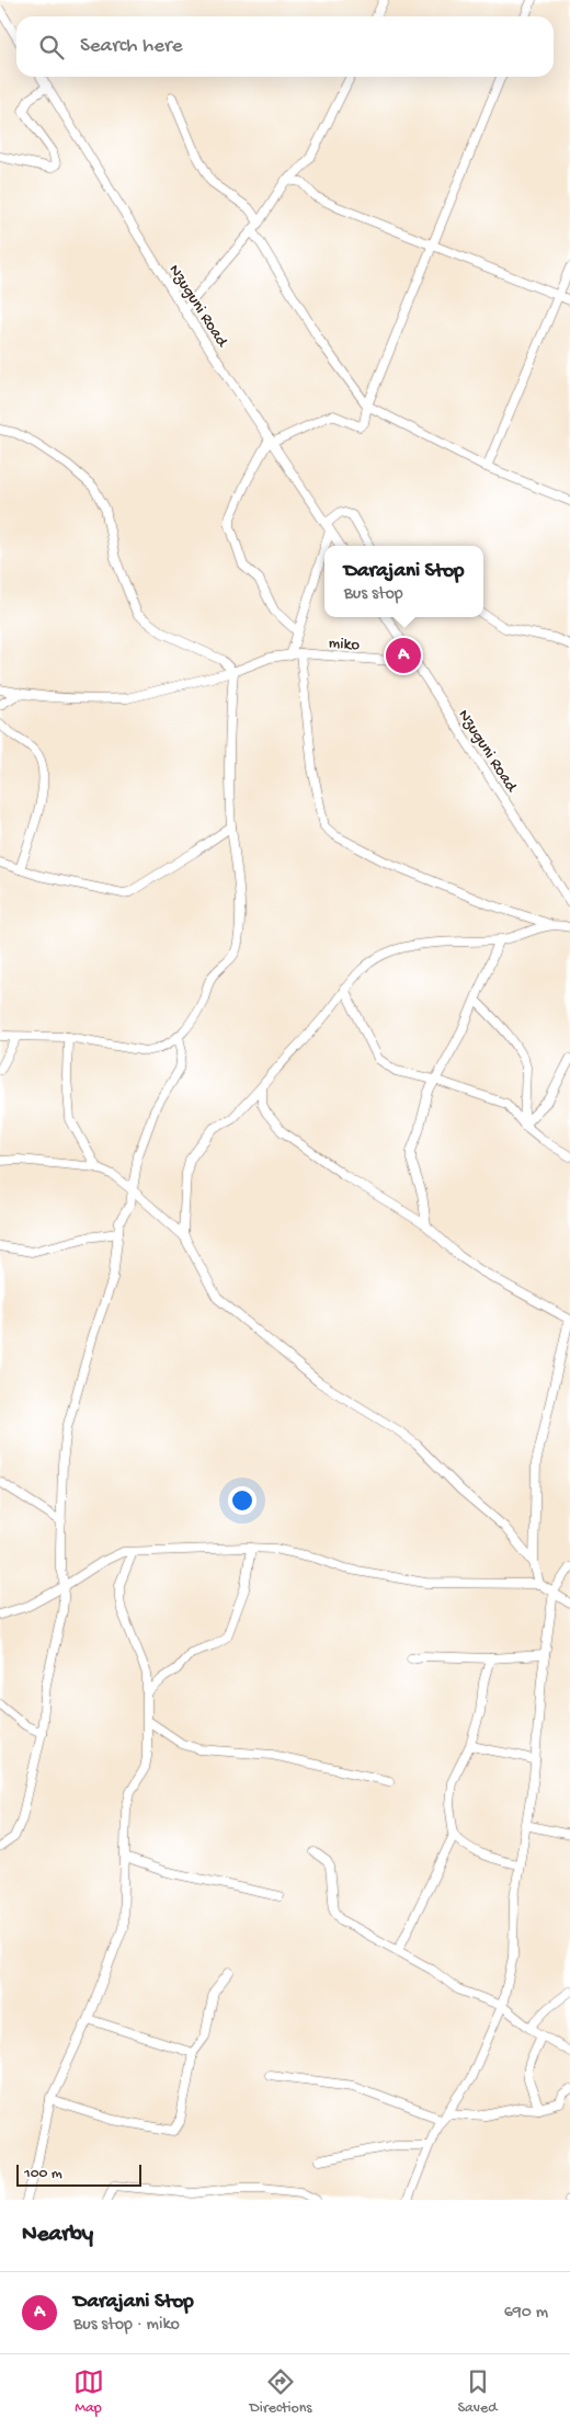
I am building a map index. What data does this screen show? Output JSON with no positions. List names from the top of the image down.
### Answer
{
  "streets": {
    "street": ["Nzuguni Road", "miko"]
  },
  "crossings": [
    ["Nzuguni Road", "miko"]
  ],
  "scale_bar": "100 m",
  "page": {
    "search": "Search here",
    "popup": ["Darajani Stop", "Bus stop"],
    "pins": "A",
    "scale": "100 m",
    "heading": "Nearby",
    "list": [
      {
        "mark": "A",
        "name": "Darajani Stop",
        "note": "Bus stop · miko",
        "value": "690 m"
      }
    ],
    "nav": ["Map", "Directions", "Saved"]
  }
}
